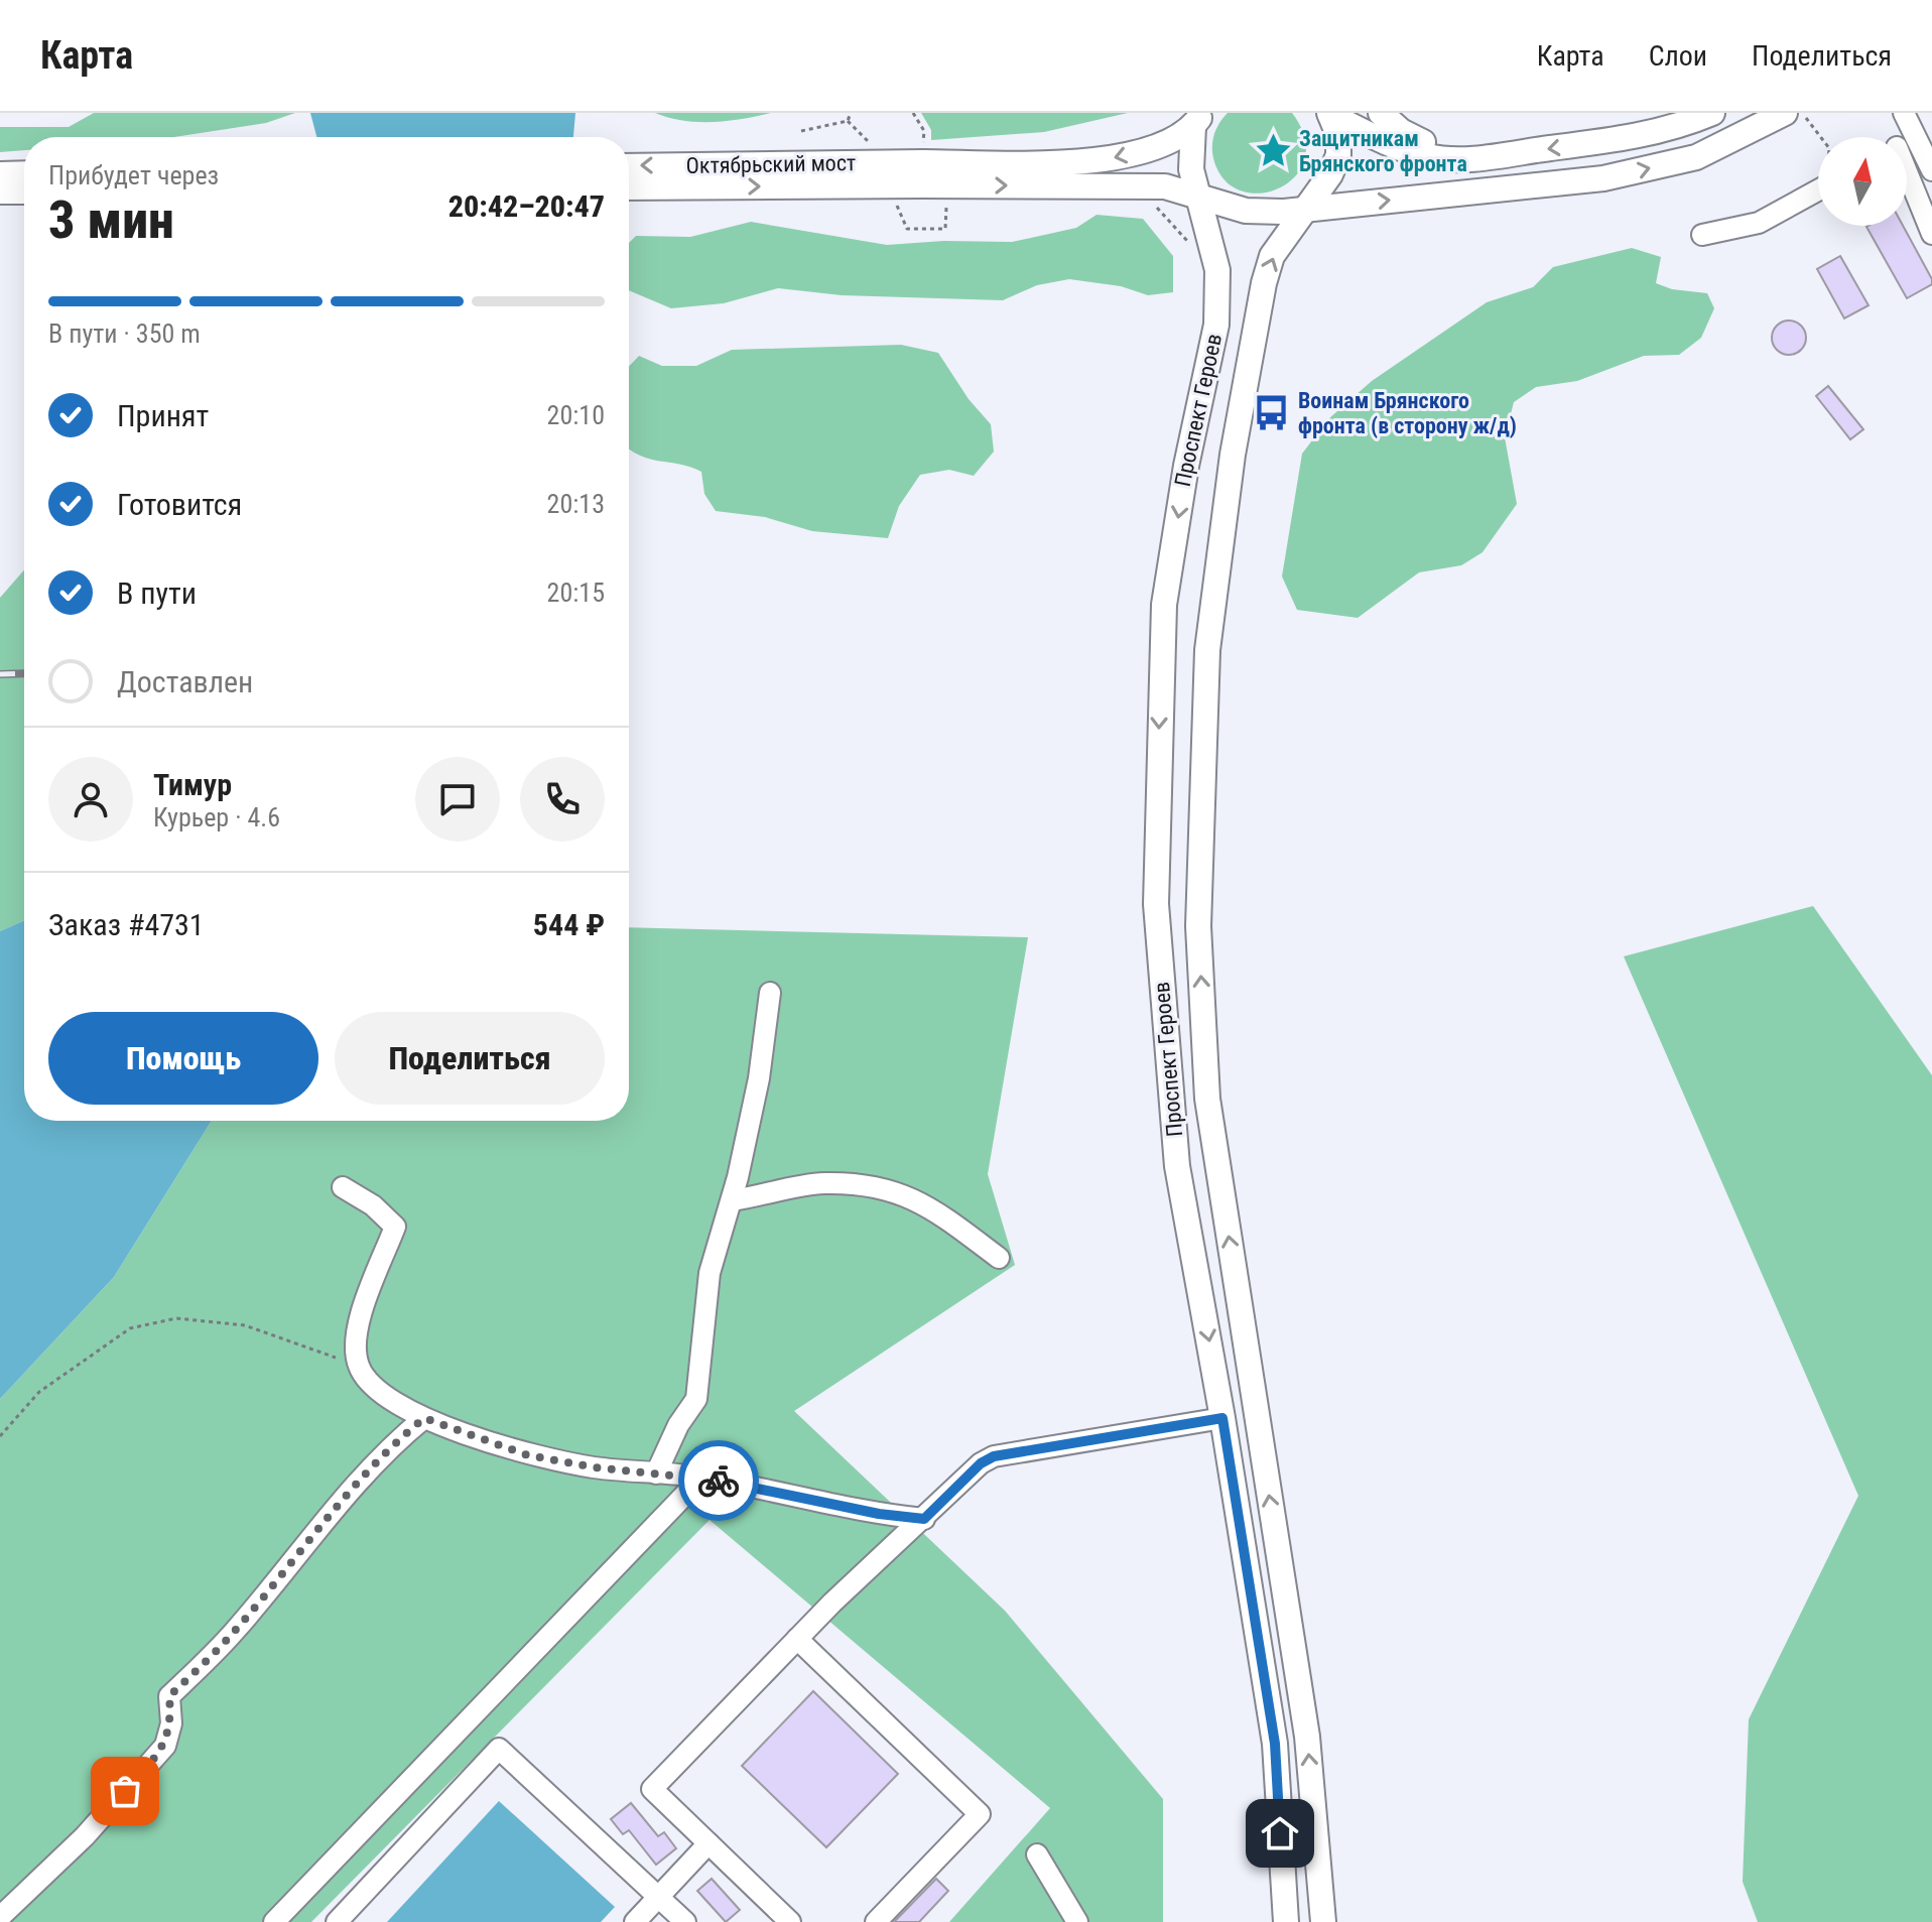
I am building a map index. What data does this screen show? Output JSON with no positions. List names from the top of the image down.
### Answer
{
  "streets": {
    "main road": ["Октябрьский мост", "Проспект Героев"]
  },
  "places": {
    "place": ["Защитникам Брянского фронта"],
    "bus stop": ["Воинам Брянского фронта (в сторону ж/д)"]
  },
  "north": "top",
  "page": {
    "header": "Карта",
    "nav": ["Карта", "Слои", "Поделиться"],
    "heading": ["3 мин", "Прибудет через", "20:42–20:47"],
    "panel": [
      "Тимур",
      "Курьер · 4.6",
      "Заказ #4731",
      "544 ₽"
    ],
    "bar": "В пути · 350 m",
    "list": [
      ["Принят", "20:10"],
      ["Готовится", "20:13"],
      ["В пути", "20:15"],
      "Доставлен"
    ],
    "buttons": ["Помощь", "Поделиться"]
  }
}
